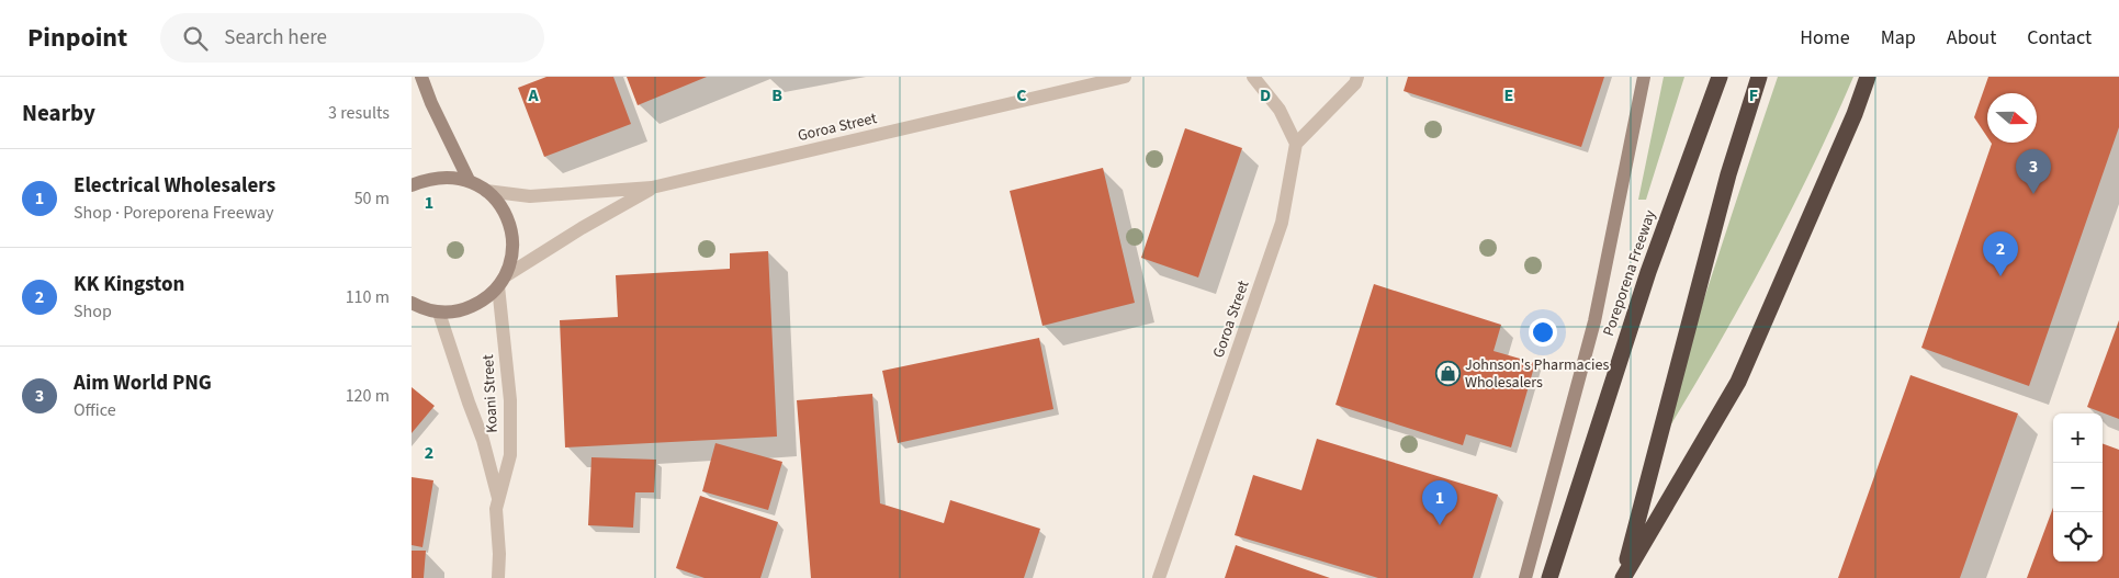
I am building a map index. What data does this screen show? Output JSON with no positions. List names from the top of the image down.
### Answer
{
  "streets": {
    "highway": ["Poreporena Freeway"],
    "street": ["Goroa Street", "Koani Street"]
  },
  "crossings": [
    ["Goroa Street", "Koani Street"]
  ],
  "places": {
    "shop": ["Johnson's Pharmacies Wholesalers"]
  },
  "north": "right",
  "page": {
    "header": "Pinpoint",
    "search": "Search here",
    "nav": [
      "Home",
      "Map",
      "About",
      "Contact"
    ],
    "heading": ["Nearby", "3 results"],
    "list": [
      {
        "mark": "1",
        "name": "Electrical Wholesalers",
        "note": "Shop · Poreporena Freeway",
        "value": "50 m"
      },
      {
        "mark": "2",
        "name": "KK Kingston",
        "note": "Shop",
        "value": "110 m"
      },
      {
        "mark": "3",
        "name": "Aim World PNG",
        "note": "Office",
        "value": "120 m"
      }
    ],
    "pins": ["3", "2", "1"],
    "map_buttons": ["+", "−"]
  },
  "grid": {
    "columns": [
      "A",
      "B",
      "C",
      "D",
      "E",
      "F"
    ],
    "rows": ["1", "2"]
  }
}
